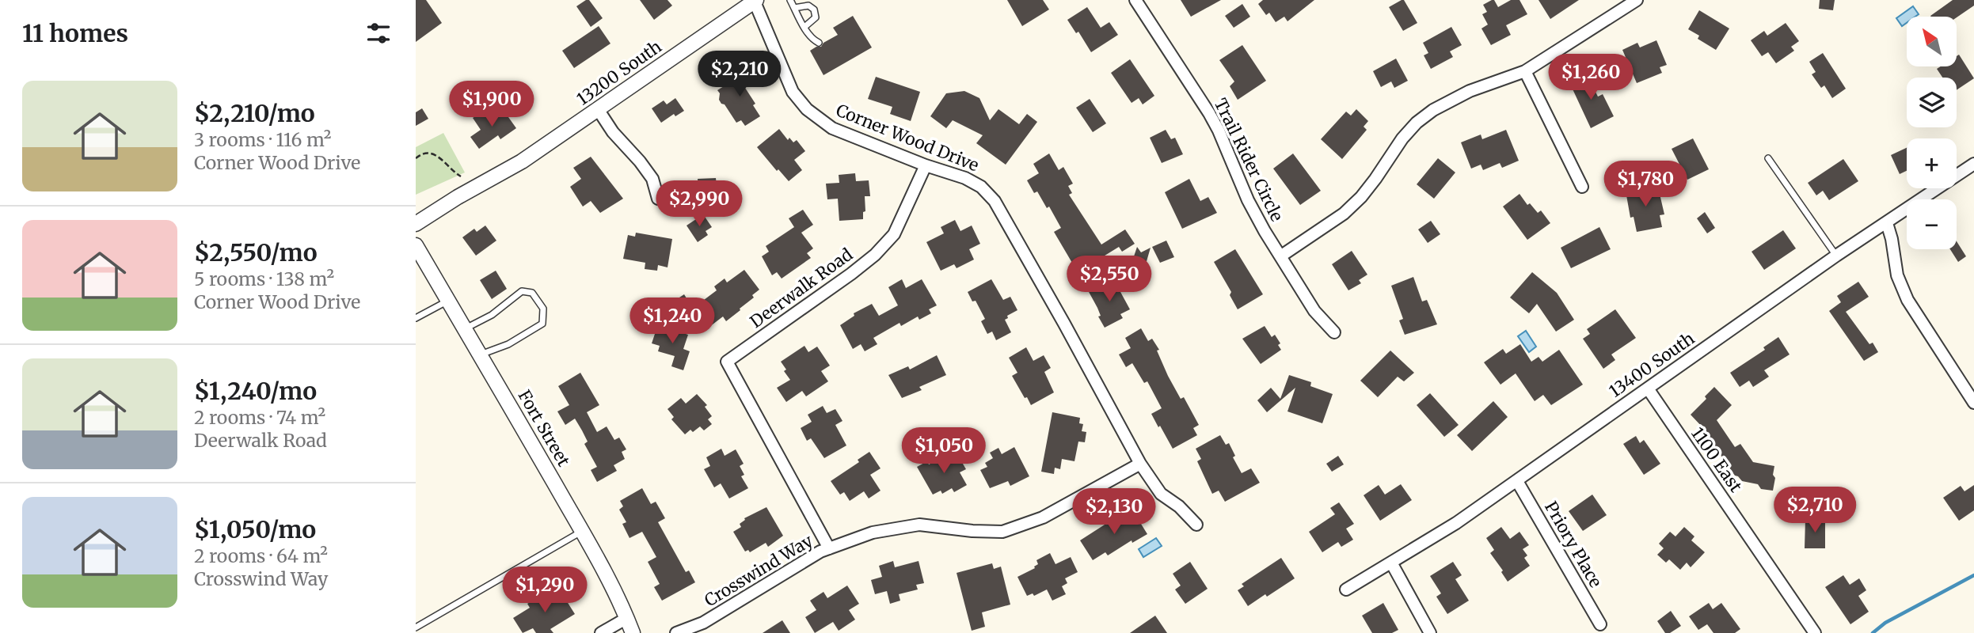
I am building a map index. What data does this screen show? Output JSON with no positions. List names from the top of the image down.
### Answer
{
  "streets": {
    "street": [
      "13200 South",
      "Corner Wood Drive",
      "Trail Rider Circle",
      "Deerwalk Road",
      "13400 South",
      "Fort Street",
      "1100 East",
      "Priory Place",
      "Crosswind Way"
    ]
  },
  "crossings": [
    ["13200 South", "Corner Wood Drive"],
    ["Corner Wood Drive", "Deerwalk Road"],
    ["Corner Wood Drive", "Crosswind Way"],
    ["Deerwalk Road", "Crosswind Way"],
    ["13400 South", "1100 East"],
    ["13400 South", "Priory Place"]
  ],
  "north": "top left",
  "page": {
    "heading": "11 homes",
    "map_buttons": ["+", "−"],
    "price": [
      "$2,210",
      "$1,260",
      "$1,900",
      "$1,780",
      "$2,990",
      "$2,550",
      "$1,240",
      "$1,050",
      "$2,710",
      "$2,130",
      "$1,290"
    ],
    "list": [
      {
        "name": "$2,210/mo",
        "note": "3 rooms · 116 m² · Corner Wood Drive"
      },
      {
        "name": "$2,550/mo",
        "note": "5 rooms · 138 m² · Corner Wood Drive"
      },
      {
        "name": "$1,240/mo",
        "note": "2 rooms · 74 m² · Deerwalk Road"
      },
      {
        "name": "$1,050/mo",
        "note": "2 rooms · 64 m² · Crosswind Way"
      }
    ]
  }
}
